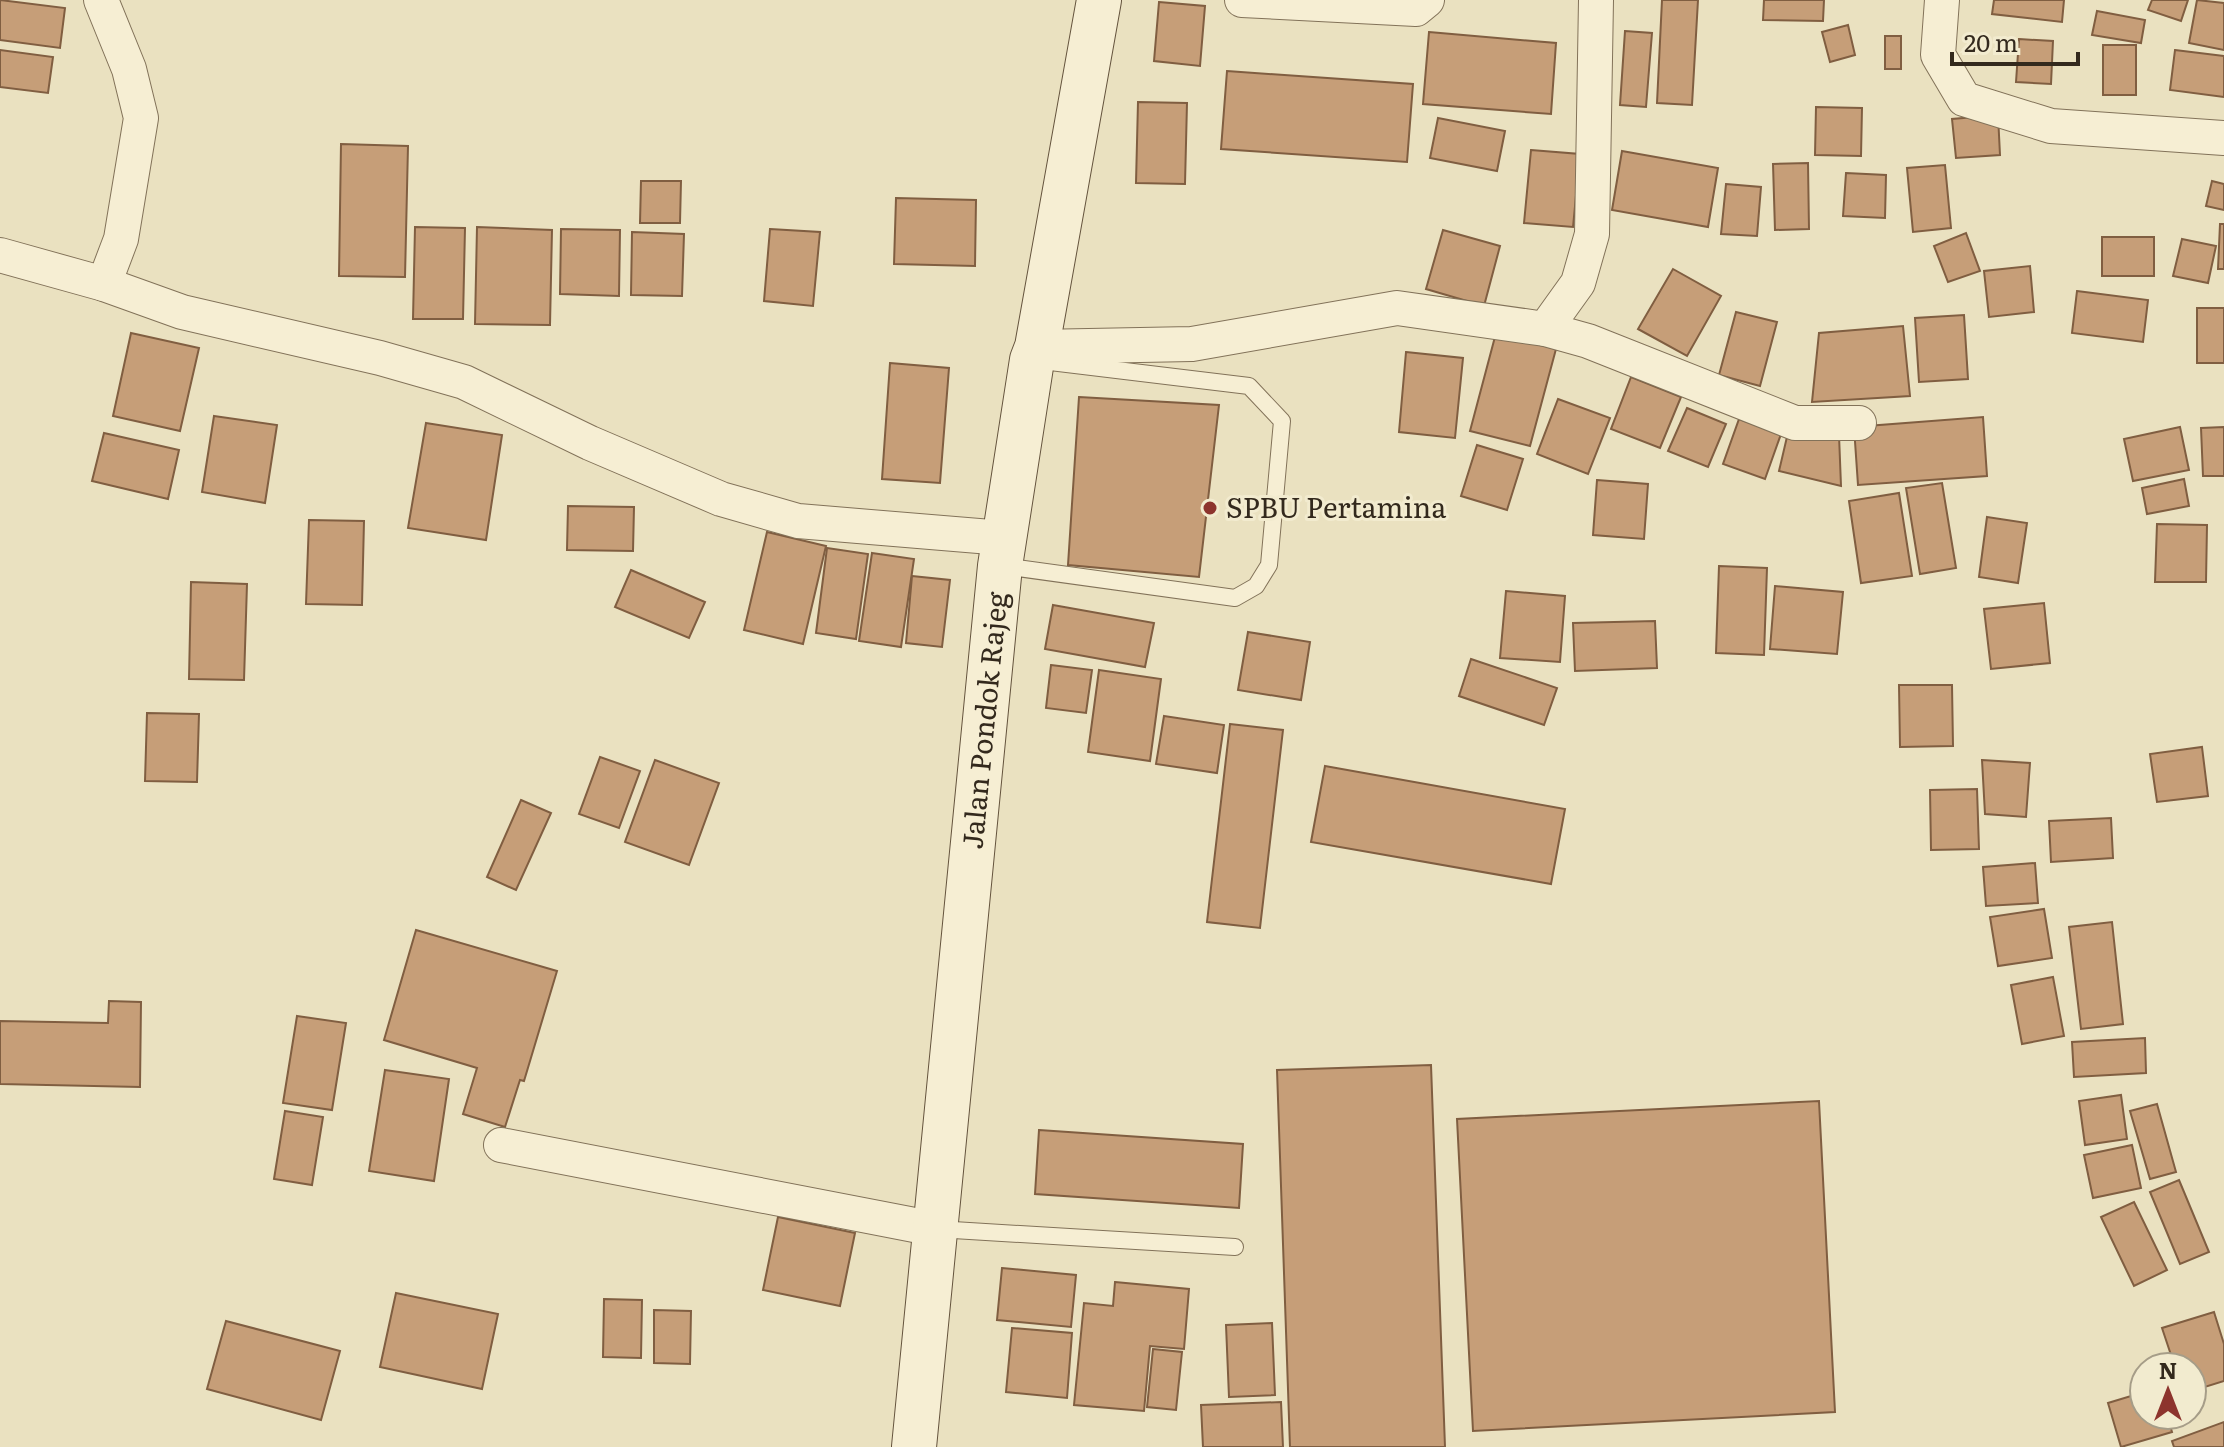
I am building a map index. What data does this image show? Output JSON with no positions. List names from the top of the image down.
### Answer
{
  "streets": {
    "main road": ["Jalan Pondok Rajeg"]
  },
  "places": ["SPBU Pertamina"],
  "scale_bar": "20 m",
  "north": "top"
}
